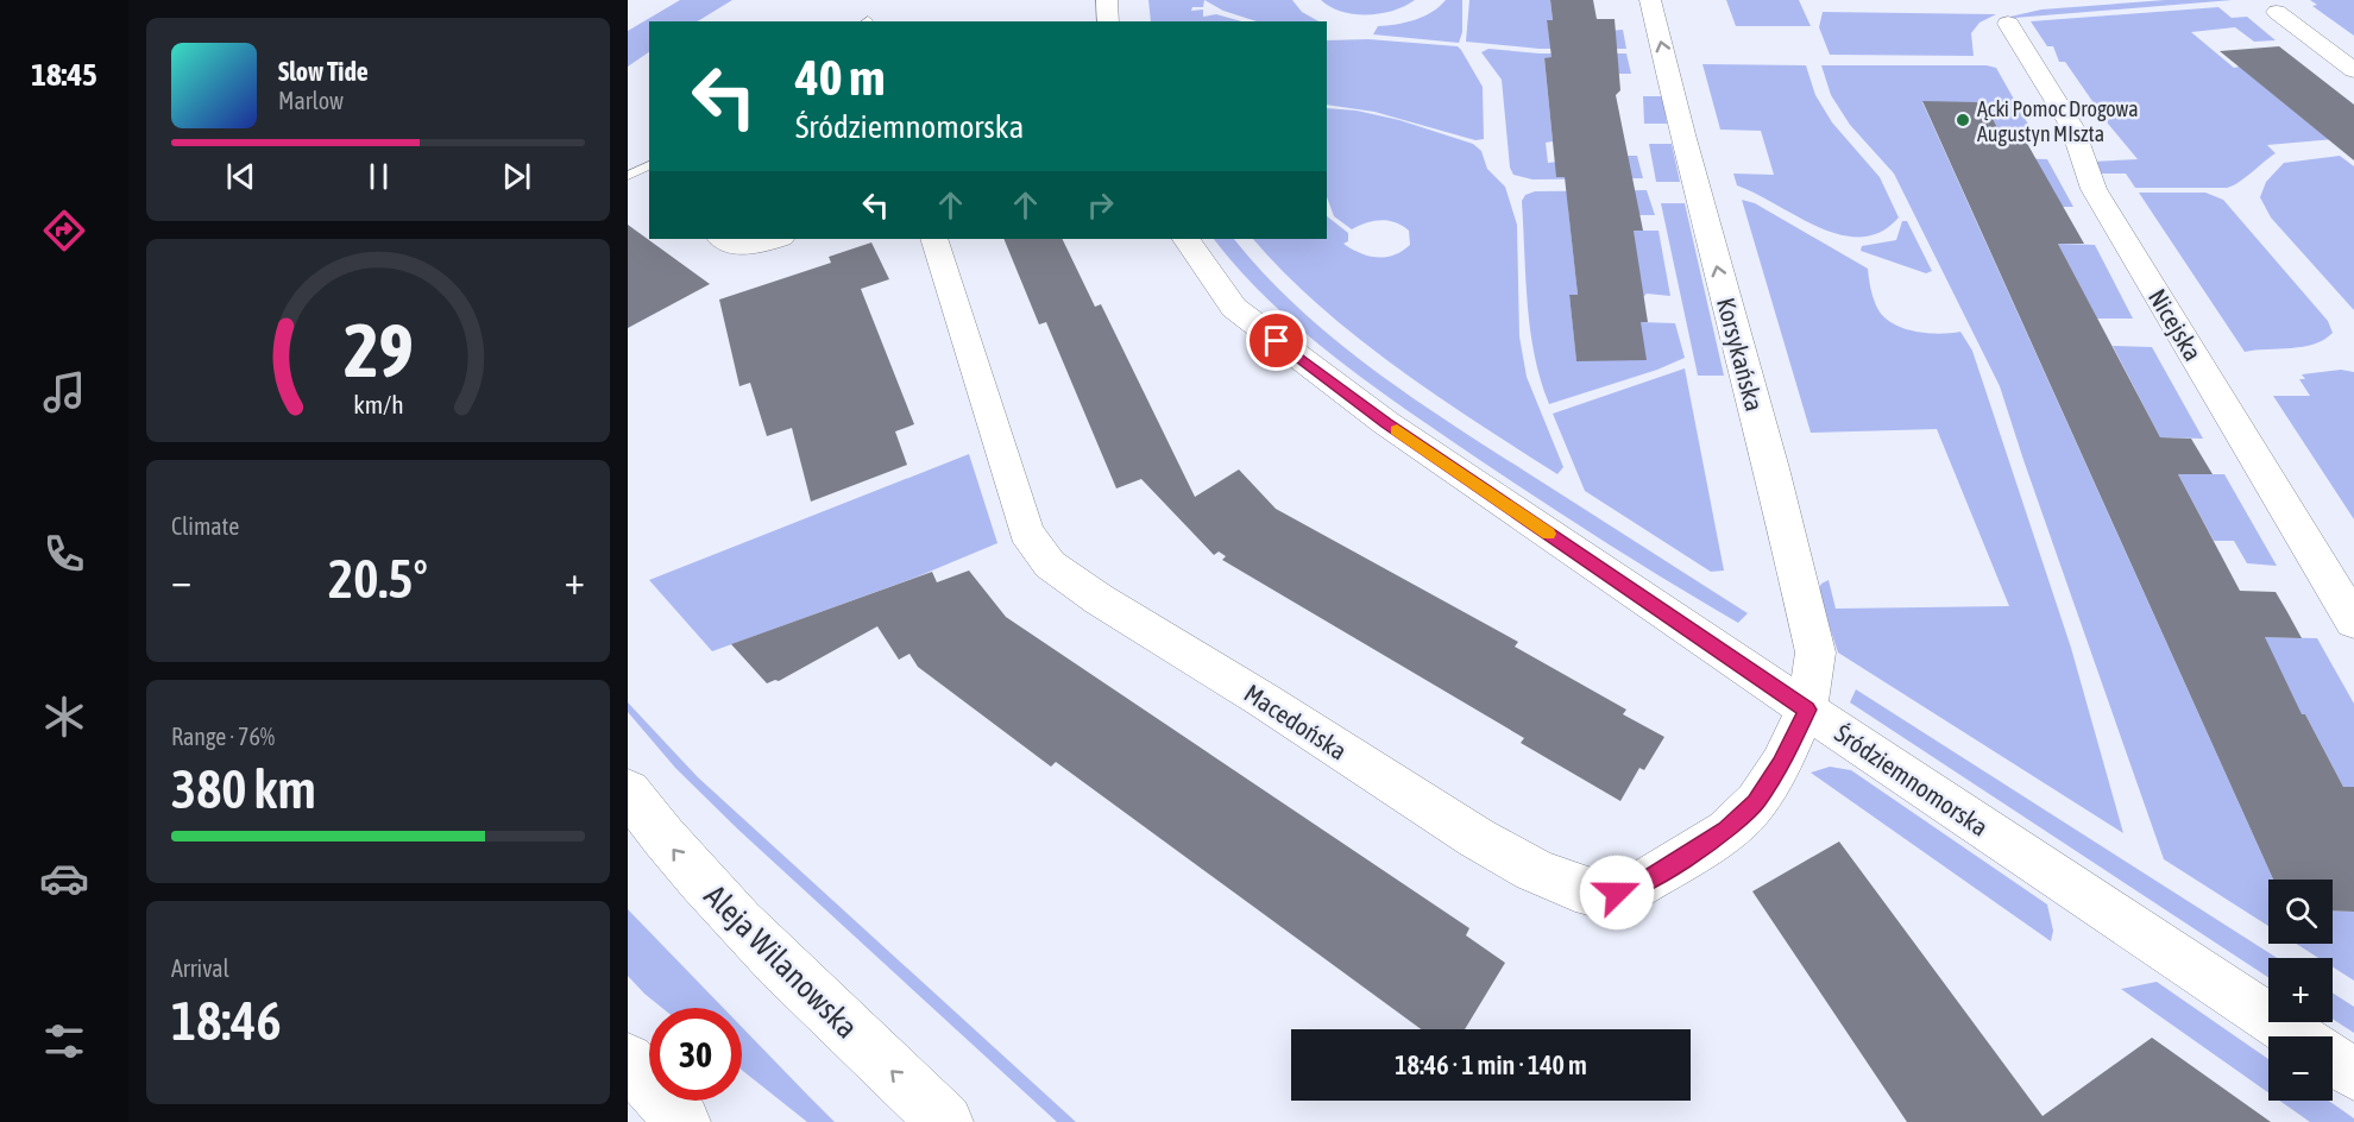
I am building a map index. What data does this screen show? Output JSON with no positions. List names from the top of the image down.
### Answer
{
  "streets": {
    "main road": ["Aleja Wilanowska"],
    "street": [
      "Nicejska",
      "Korsykańska",
      "Macedońska",
      "Śródziemnomorska"
    ]
  },
  "crossings": [
    ["Korsykańska", "Macedońska"],
    ["Korsykańska", "Śródziemnomorska"],
    ["Macedońska", "Śródziemnomorska"]
  ],
  "one_way": ["Korsykańska", "Aleja Wilanowska"],
  "places": ["Ącki Pomoc Drogowa Augustyn MIszta"],
  "page": {
    "tabs": "18:45",
    "turn": ["40 m", "Śródziemnomorska"],
    "song": ["Slow Tide", "Marlow"],
    "tile": [
      "Climate",
      ["Range · 76%", "380 km"],
      ["Arrival", "18:46"]
    ],
    "heat": ["−", "20.5°", "+"],
    "map_buttons": ["+", "−"],
    "limit": "30",
    "trip": "18:46 · 1 min · 140 m",
    "gauge": ["29", "km/h"]
  }
}
